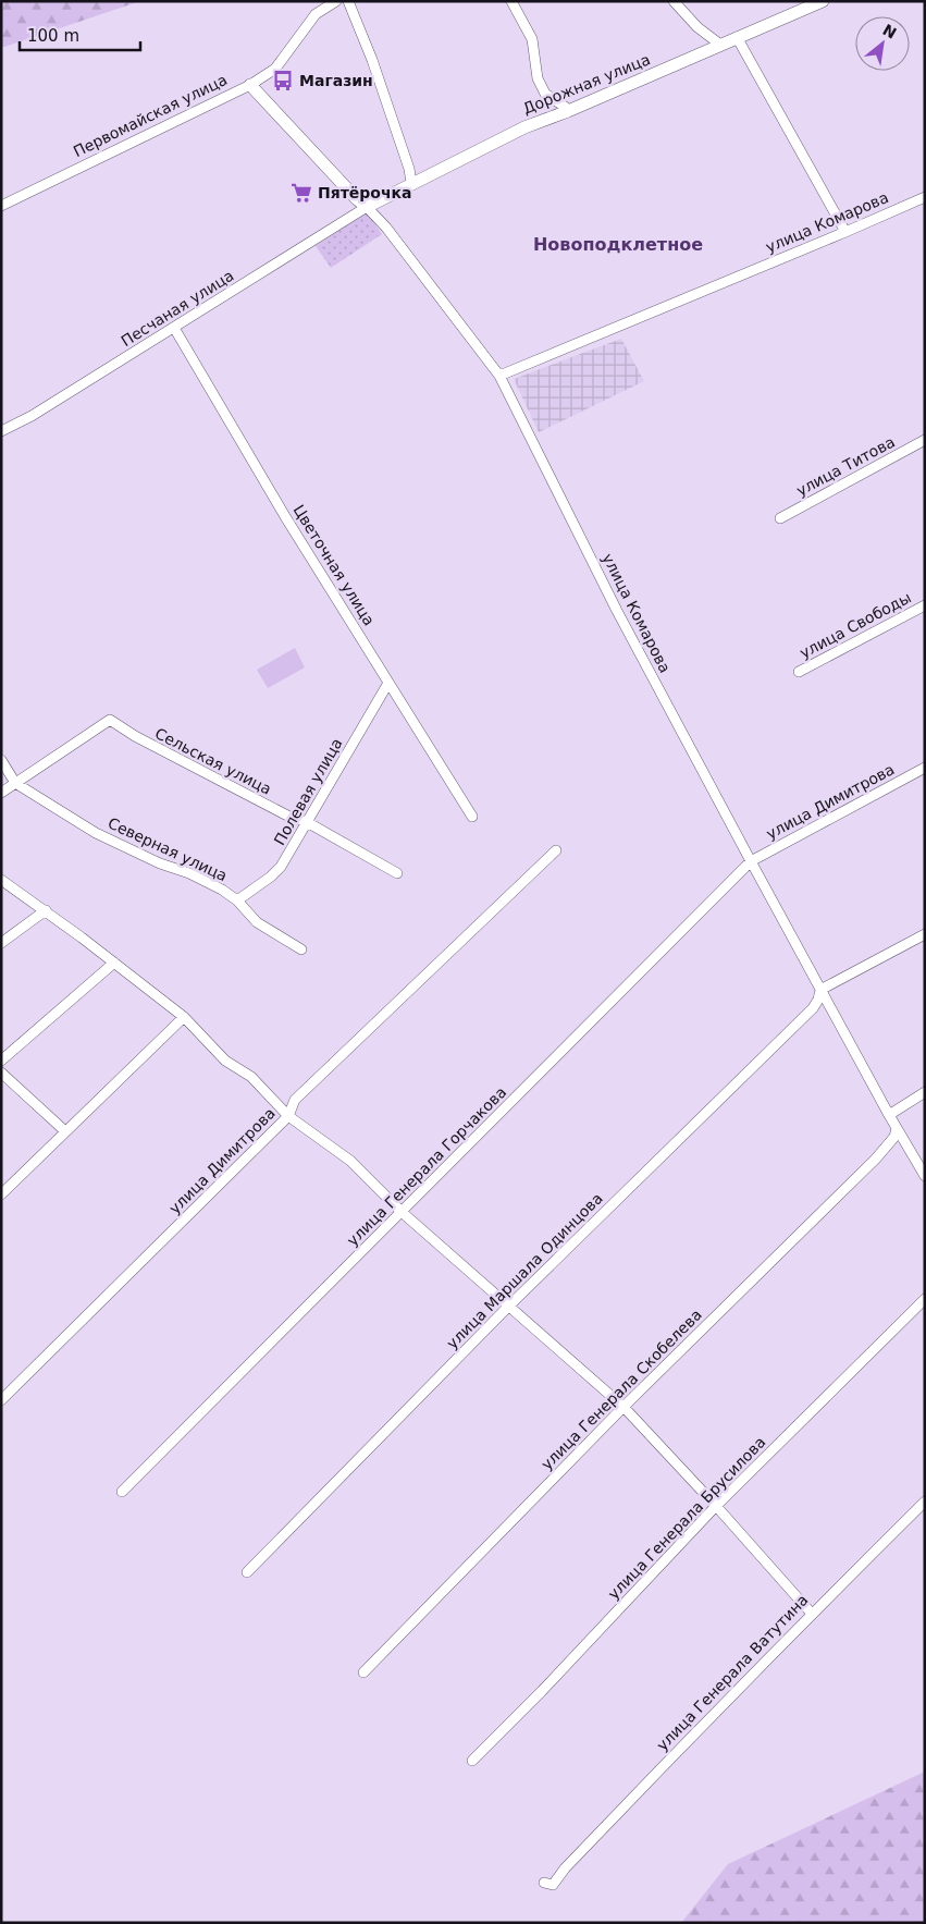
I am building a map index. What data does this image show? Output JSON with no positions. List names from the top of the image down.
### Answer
{
  "streets": {
    "street": [
      "Дорожная улица",
      "Первомайская улица",
      "улица Комарова",
      "Песчаная улица",
      "улица Титова",
      "Цветочная улица",
      "улица Свободы",
      "Сельская улица",
      "Полевая улица",
      "улица Димитрова",
      "Северная улица",
      "улица Генерала Горчакова",
      "улица Маршала Одинцова",
      "улица Генерала Скобелева",
      "улица Генерала Брусилова",
      "улица Генерала Ватутина"
    ]
  },
  "crossings": [
    ["Дорожная улица", "Первомайская улица"],
    ["Дорожная улица", "улица Комарова"],
    ["Дорожная улица", "Песчаная улица"],
    ["Первомайская улица", "улица Комарова"],
    ["Первомайская улица", "Песчаная улица"],
    ["улица Комарова", "Песчаная улица"],
    ["улица Комарова", "улица Димитрова"],
    ["улица Комарова", "улица Генерала Горчакова"],
    ["улица Комарова", "улица Маршала Одинцова"],
    ["улица Комарова", "улица Генерала Скобелева"],
    ["Песчаная улица", "Цветочная улица"],
    ["Цветочная улица", "Полевая улица"],
    ["Сельская улица", "Полевая улица"],
    ["Сельская улица", "Северная улица"],
    ["Полевая улица", "Северная улица"],
    ["улица Димитрова", "улица Генерала Горчакова"]
  ],
  "districts": ["Новоподклетное"],
  "places": {
    "bus stop": ["Магазин"],
    "supermarket": ["Пятёрочка"]
  },
  "scale_bar": "100 m",
  "north": "top right"
}
